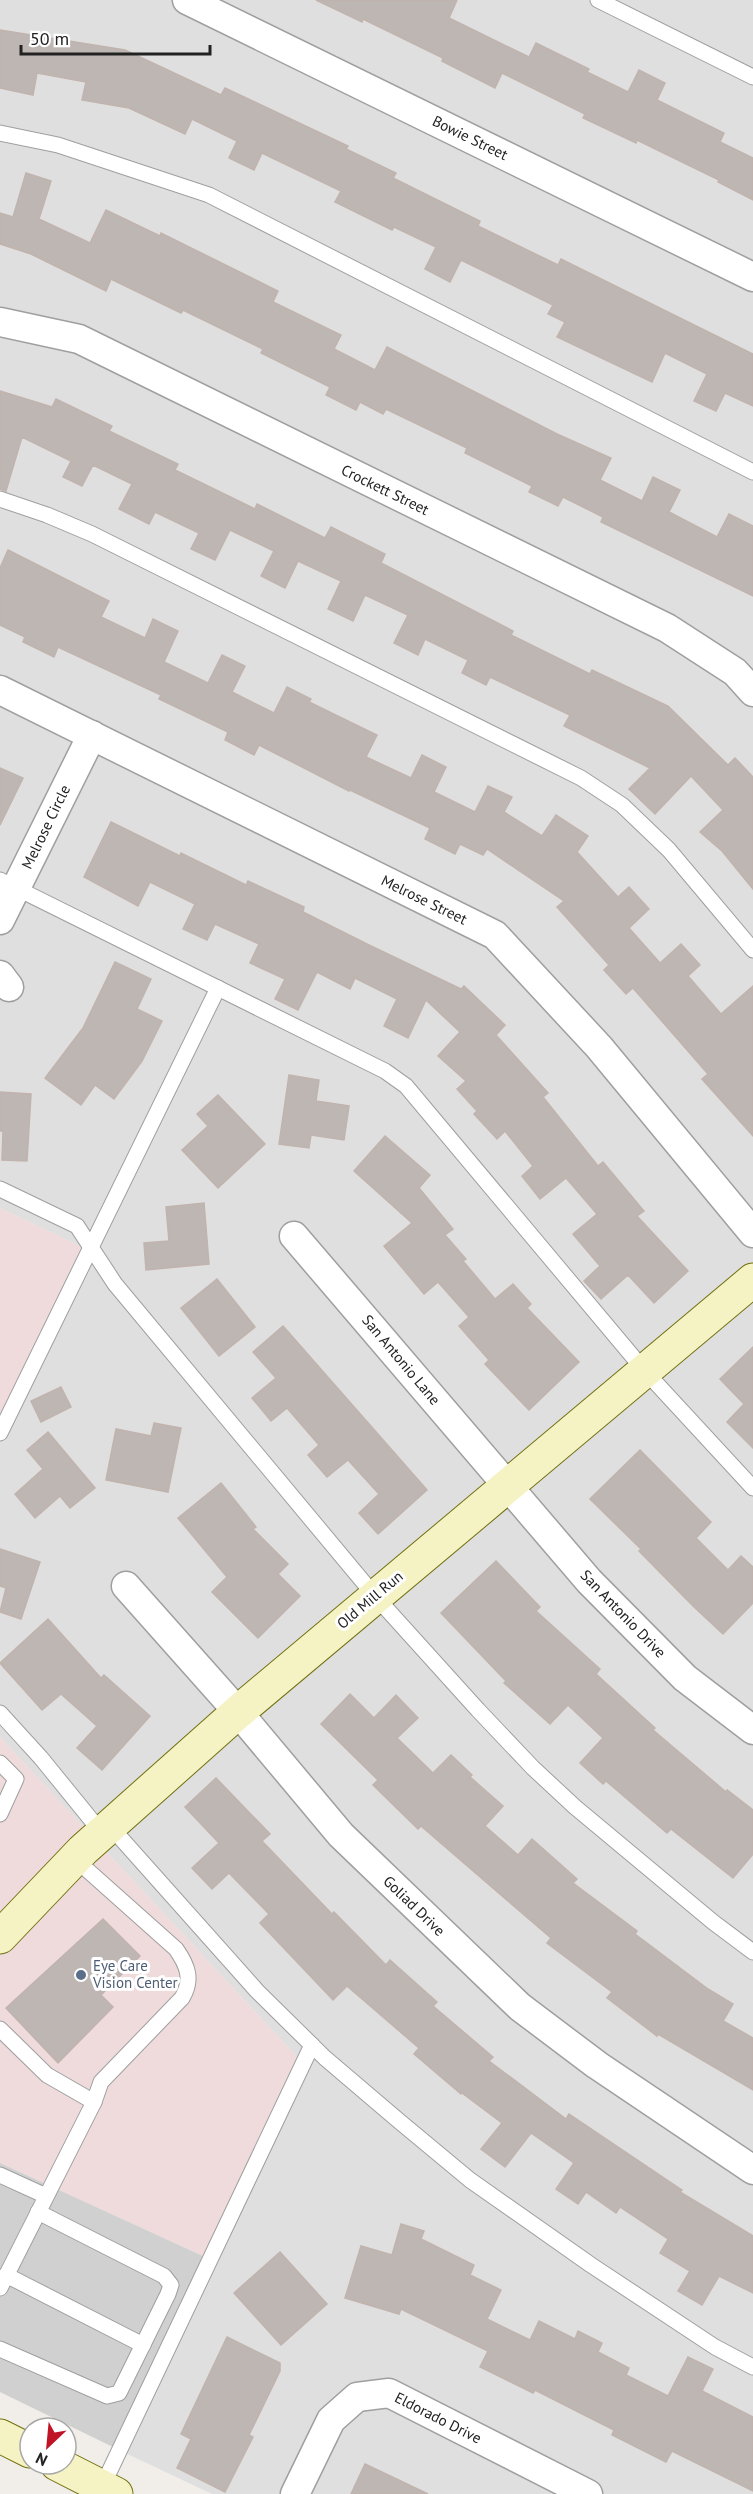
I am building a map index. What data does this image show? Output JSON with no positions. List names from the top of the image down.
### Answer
{
  "streets": {
    "street": [
      "Bowie Street",
      "Crockett Street",
      "Melrose Circle",
      "Melrose Street",
      "San Antonio Lane",
      "Old Mill Run",
      "San Antonio Drive",
      "Goliad Drive",
      "Eldorado Drive"
    ]
  },
  "crossings": [
    ["Melrose Circle", "Melrose Street"],
    ["San Antonio Lane", "Old Mill Run"],
    ["San Antonio Lane", "San Antonio Drive"],
    ["Old Mill Run", "San Antonio Drive"],
    ["Old Mill Run", "Goliad Drive"]
  ],
  "places": ["Eye Care Vision Center"],
  "scale_bar": "50 m",
  "north": "bottom left"
}
